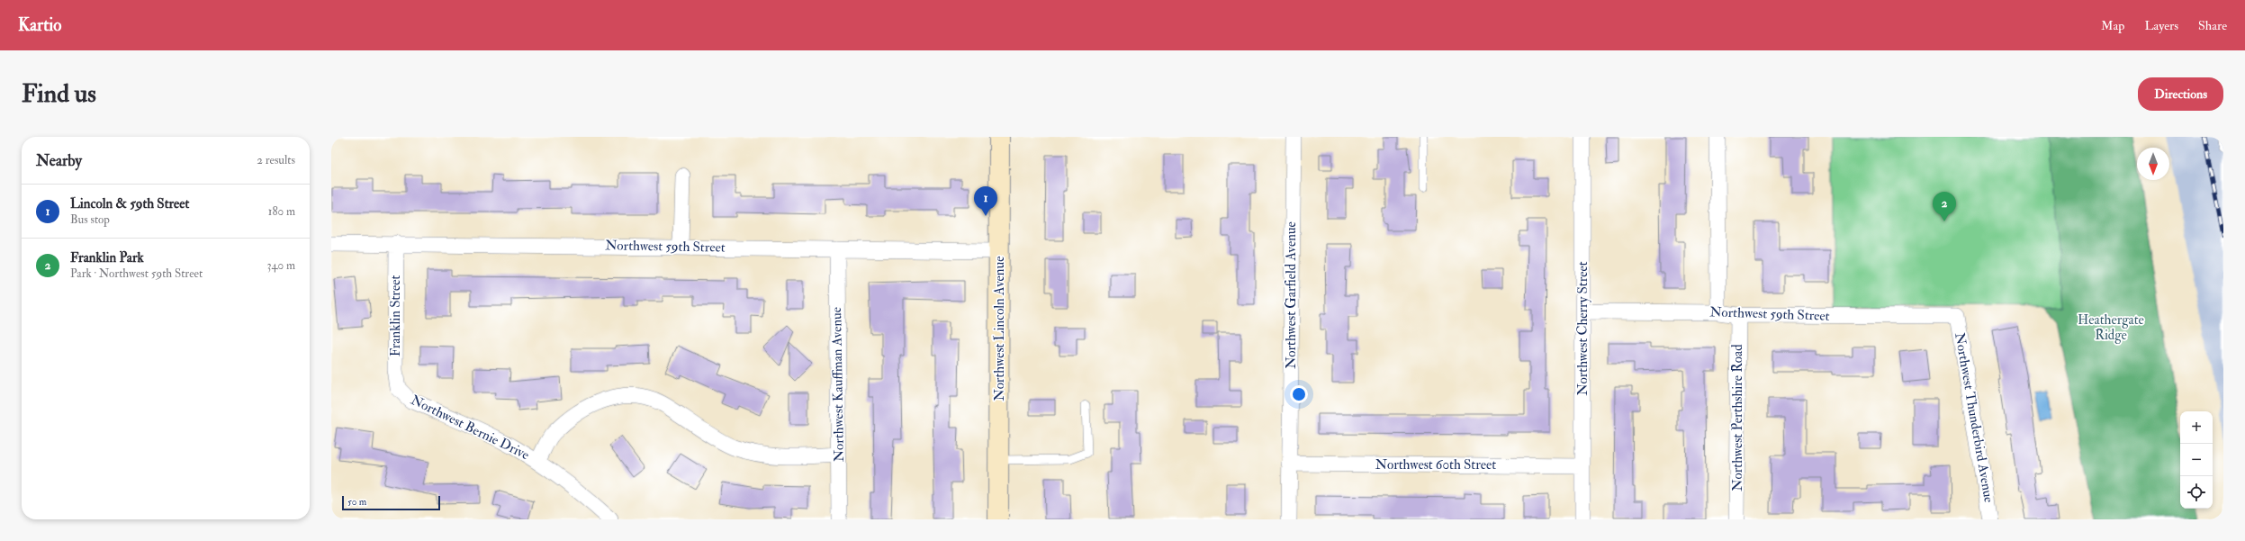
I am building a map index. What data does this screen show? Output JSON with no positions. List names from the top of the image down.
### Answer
{
  "streets": {
    "street": [
      "Northwest 59th Street",
      "Northwest Garfield Avenue",
      "Franklin Street",
      "Northwest Lincoln Avenue",
      "Northwest Cherry Street",
      "Northwest Kauffman Avenue",
      "Northwest Perthshire Road",
      "Northwest Thunderbird Avenue",
      "Northwest Bernie Drive",
      "Northwest 60th Street"
    ]
  },
  "crossings": [
    ["Northwest 59th Street", "Franklin Street"],
    ["Northwest 59th Street", "Northwest Lincoln Avenue"],
    ["Northwest 59th Street", "Northwest Cherry Street"],
    ["Northwest 59th Street", "Northwest Kauffman Avenue"],
    ["Northwest 59th Street", "Northwest Perthshire Road"],
    ["Northwest 59th Street", "Northwest Thunderbird Avenue"],
    ["Northwest Garfield Avenue", "Northwest 60th Street"],
    ["Franklin Street", "Northwest Bernie Drive"],
    ["Northwest Cherry Street", "Northwest 60th Street"]
  ],
  "parks": ["Heathergate Ridge"],
  "scale_bar": "50 m",
  "north": "bottom",
  "page": {
    "header": "Kartio",
    "nav": ["Map", "Layers", "Share"],
    "buttons": "Directions",
    "title": "Find us",
    "heading": ["Nearby", "2 results"],
    "list": [
      {
        "mark": "1",
        "name": "Lincoln & 59th Street",
        "note": "Bus stop",
        "value": "180 m"
      },
      {
        "mark": "2",
        "name": "Franklin Park",
        "note": "Park · Northwest 59th Street",
        "value": "340 m"
      }
    ],
    "pins": ["1", "2"],
    "map_buttons": ["+", "−"],
    "scale": "50 m"
  }
}
